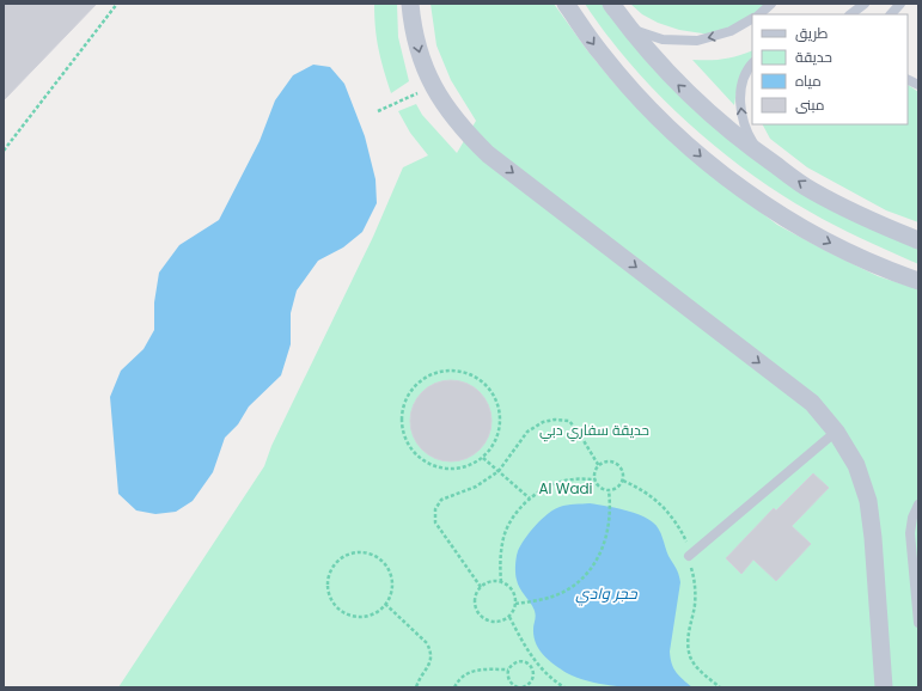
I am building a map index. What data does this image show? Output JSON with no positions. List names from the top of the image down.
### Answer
{
  "water": ["حجر وادي"],
  "parks": ["حديقة سفاري دبي", "Al Wadi"],
  "legend": [
    "طريق",
    "حديقة",
    "مياه",
    "مبنى"
  ]
}
